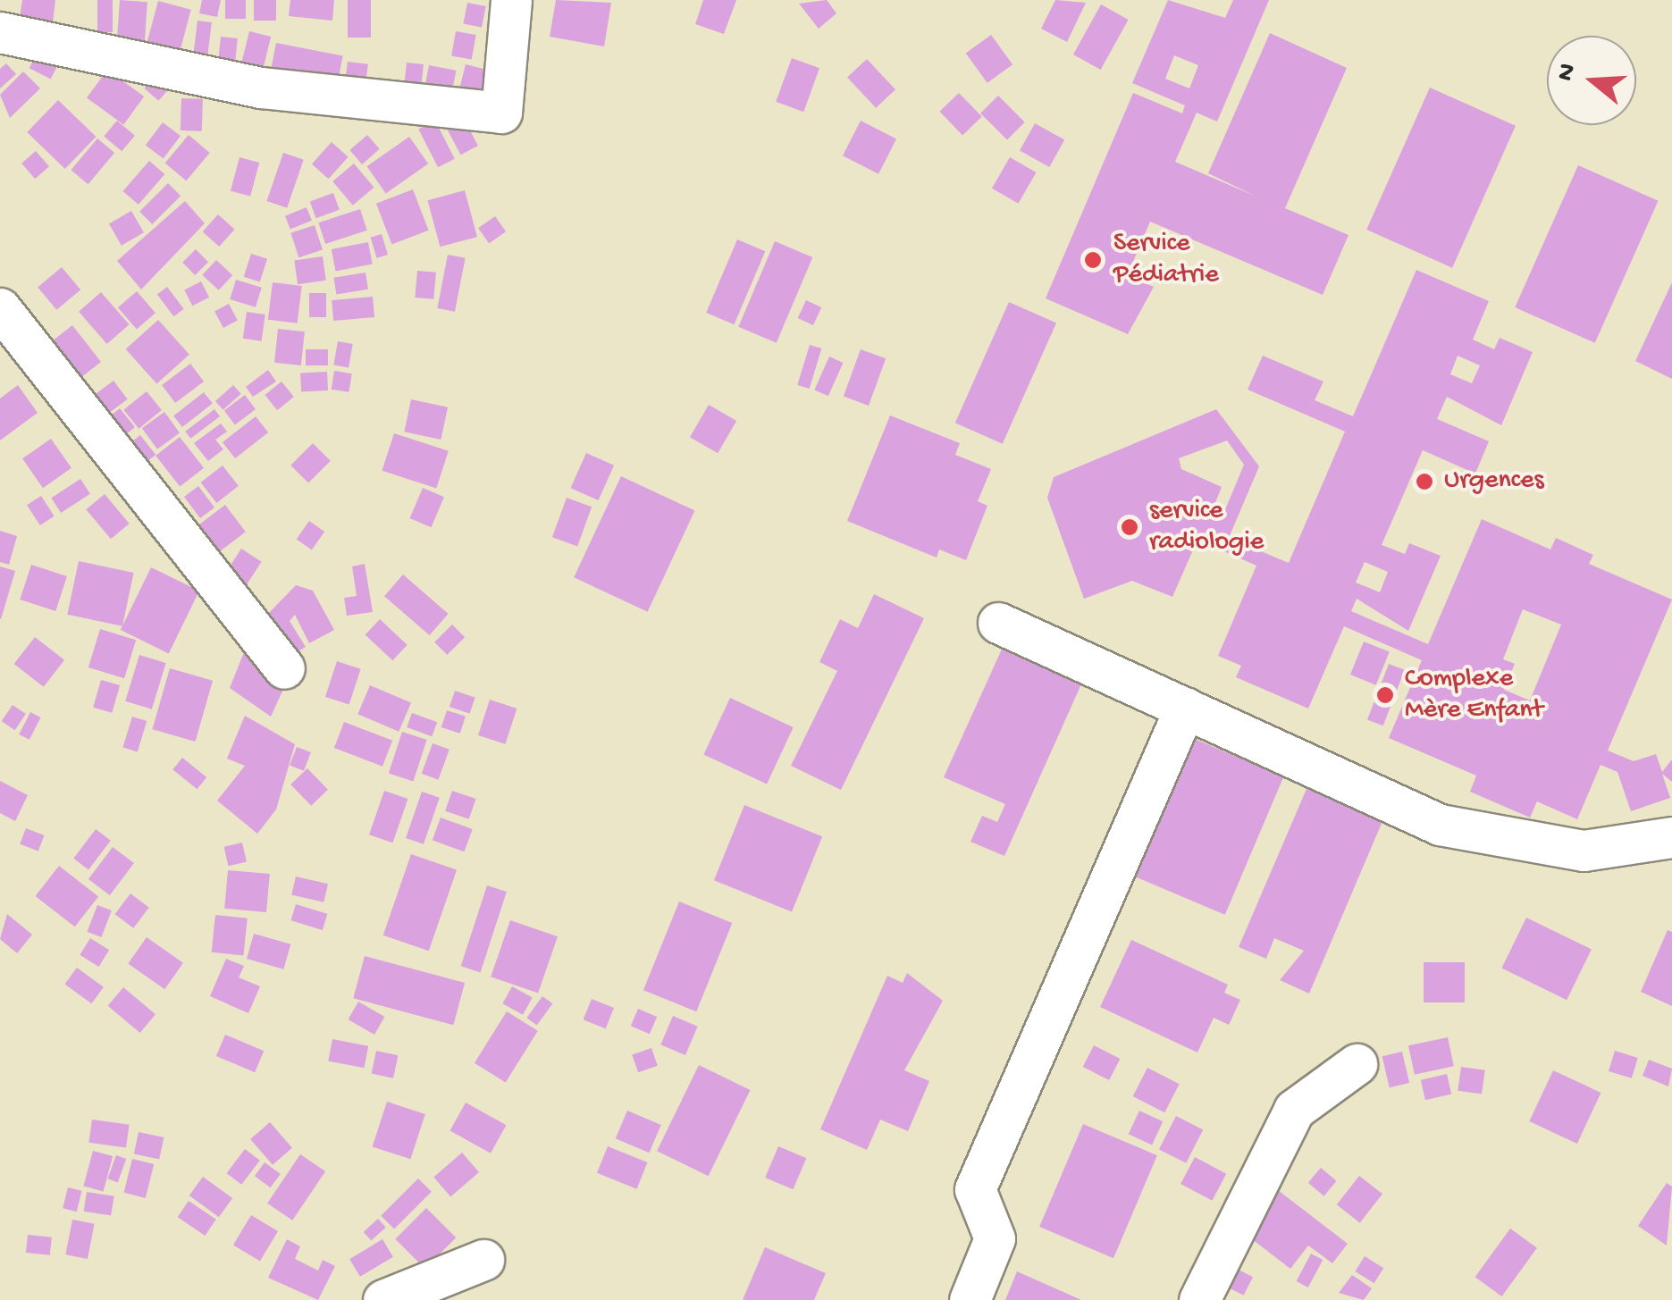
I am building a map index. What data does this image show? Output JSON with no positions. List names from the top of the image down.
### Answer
{
  "places": [
    "Service Pédiatrie",
    "Urgences",
    "service radiologie",
    "Complexe Mère Enfant"
  ],
  "north": "left"
}
